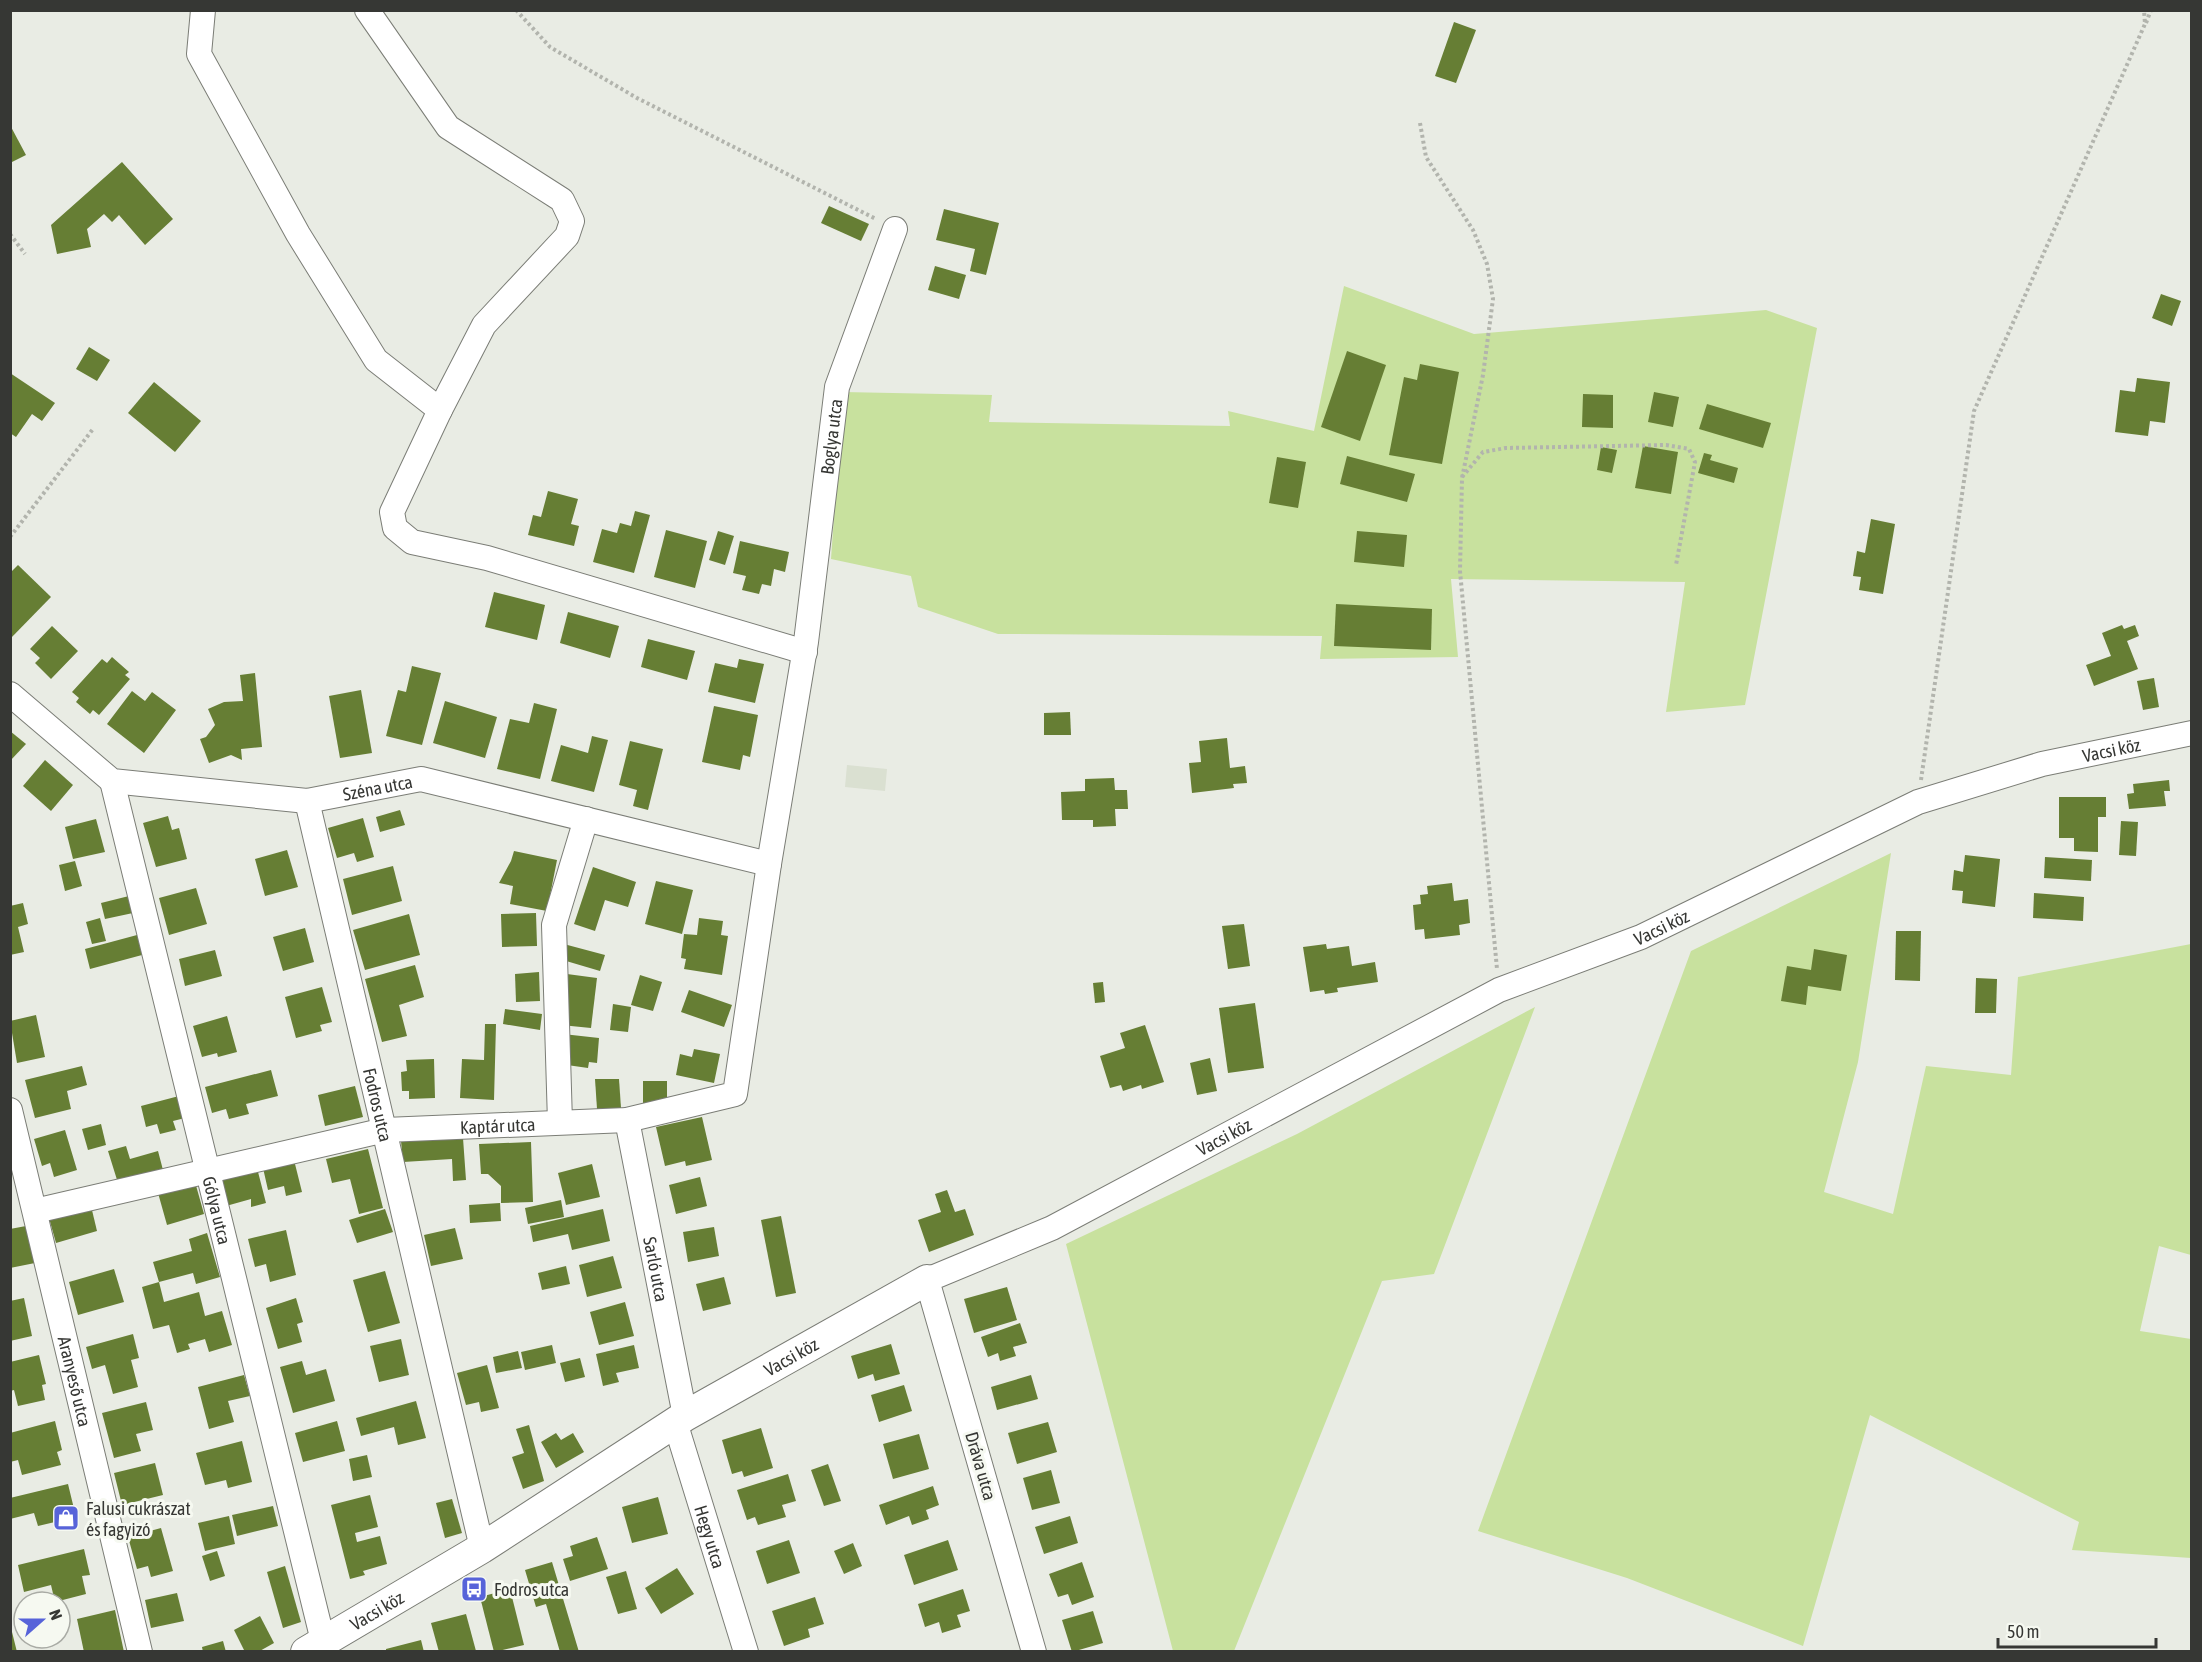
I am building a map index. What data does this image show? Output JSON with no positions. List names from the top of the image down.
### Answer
{
  "streets": {
    "street": [
      "Boglya utca",
      "Vacsi köz",
      "Széna utca",
      "Fodros utca",
      "Kaptár utca",
      "Gólya utca",
      "Sarló utca",
      "Aranyeső utca",
      "Dráva utca",
      "Hegy utca"
    ]
  },
  "crossings": [
    ["Boglya utca", "Széna utca"],
    ["Boglya utca", "Kaptár utca"],
    ["Vacsi köz", "Fodros utca"],
    ["Vacsi köz", "Gólya utca"],
    ["Vacsi köz", "Sarló utca"],
    ["Vacsi köz", "Dráva utca"],
    ["Vacsi köz", "Hegy utca"],
    ["Széna utca", "Fodros utca"],
    ["Széna utca", "Kaptár utca"],
    ["Széna utca", "Gólya utca"],
    ["Fodros utca", "Kaptár utca"],
    ["Kaptár utca", "Gólya utca"],
    ["Kaptár utca", "Sarló utca"],
    ["Kaptár utca", "Aranyeső utca"],
    ["Sarló utca", "Hegy utca"]
  ],
  "places": {
    "shop": ["Falusi cukrászat és fagyizó"],
    "bus stop": ["Fodros utca"]
  },
  "scale_bar": "50 m",
  "north": "right"
}
